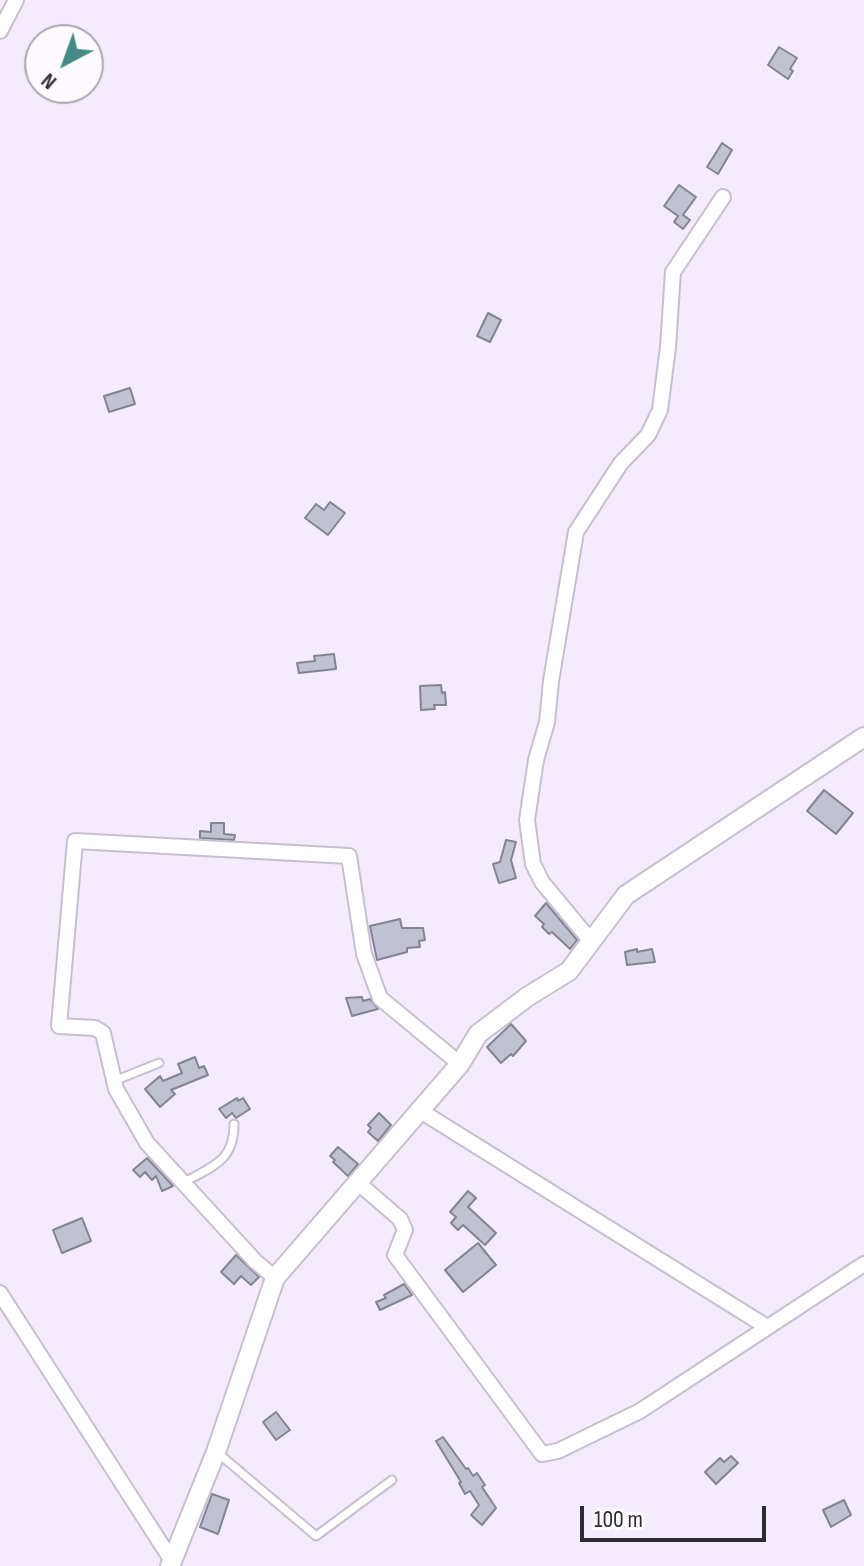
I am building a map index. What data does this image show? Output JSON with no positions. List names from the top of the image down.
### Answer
{
  "scale_bar": "100 m",
  "north": "bottom left"
}
